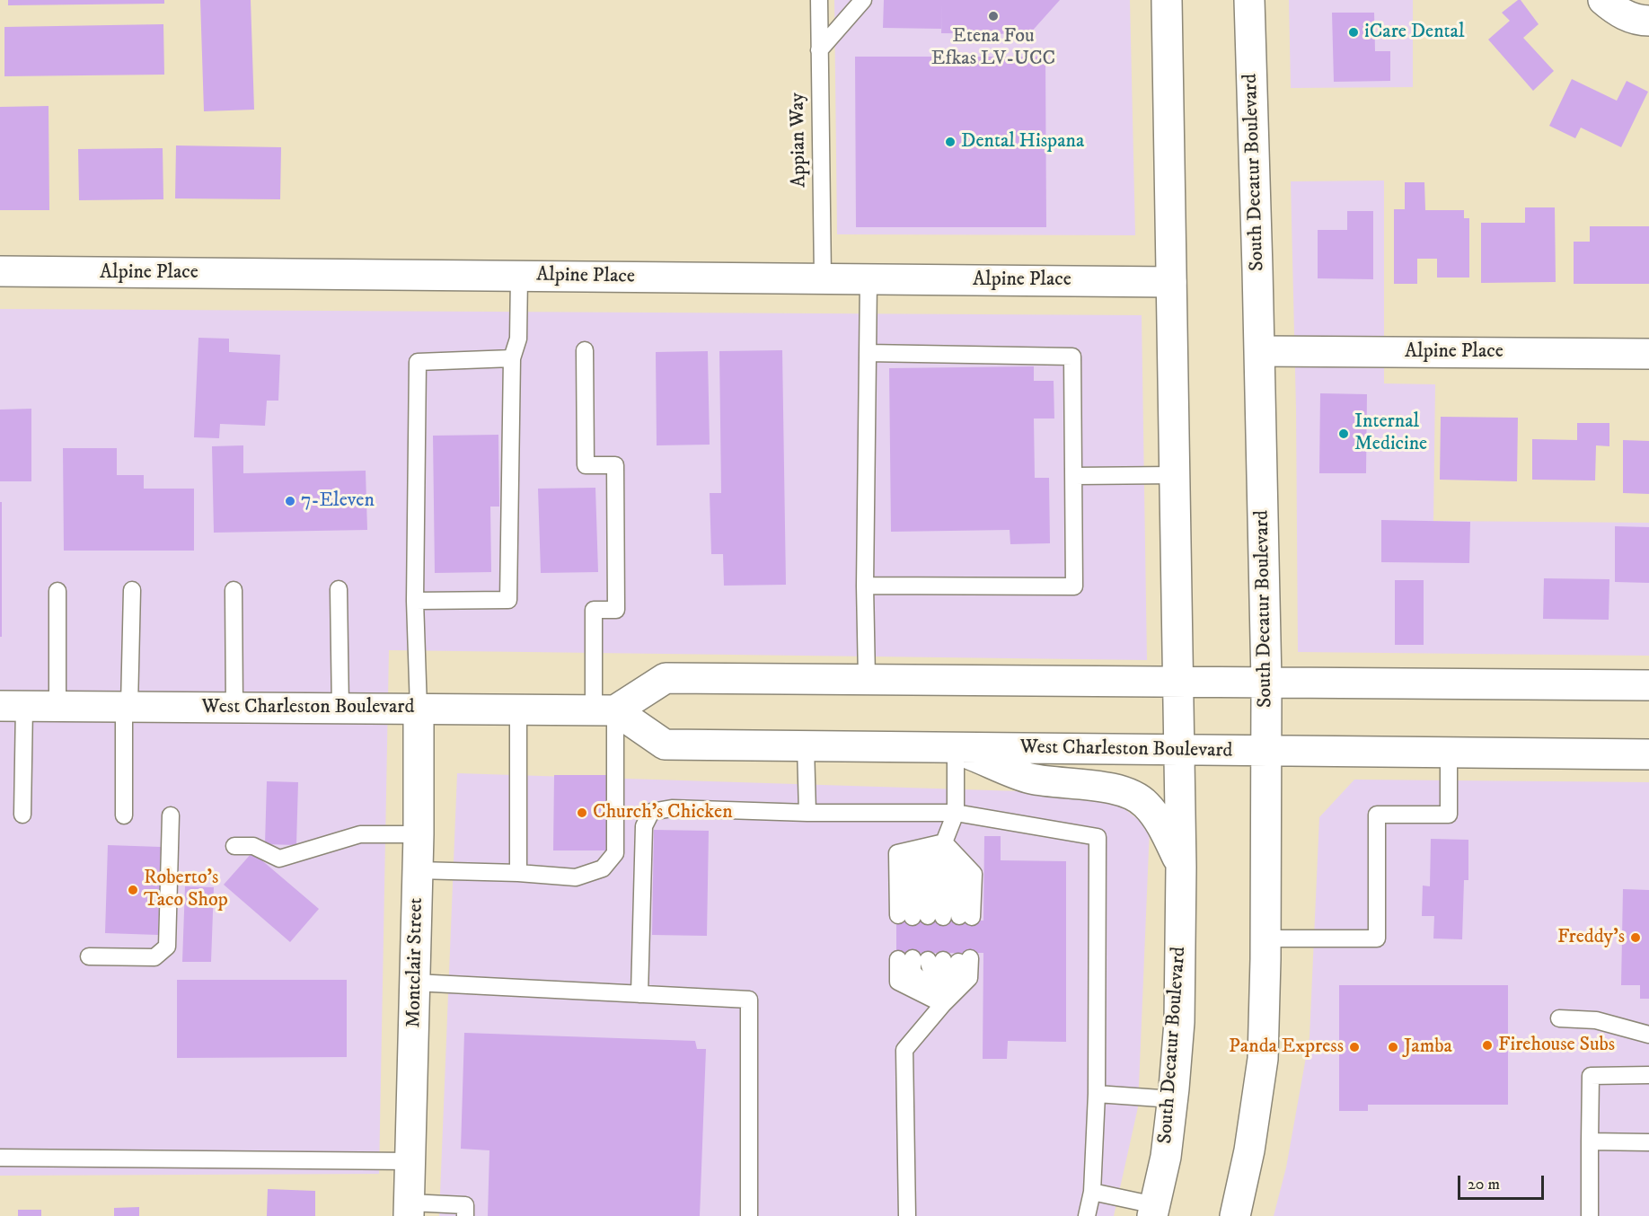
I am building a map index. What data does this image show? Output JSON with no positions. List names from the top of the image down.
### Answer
{
  "streets": {
    "main road": [
      "South Decatur Boulevard",
      "Alpine Place",
      "West Charleston Boulevard",
      "Montclair Street"
    ],
    "lane": ["Appian Way"]
  },
  "crossings": [
    ["Appian Way", "Alpine Place"],
    ["South Decatur Boulevard", "Alpine Place"],
    ["South Decatur Boulevard", "West Charleston Boulevard"],
    ["West Charleston Boulevard", "Montclair Street"]
  ],
  "places": [
    "Etena Fou Efkas LV-UCC",
    "iCare Dental",
    "Dental Hispana",
    "Internal Medicine",
    "7-Eleven",
    "Church's Chicken",
    "Roberto's Taco Shop",
    "Freddy's",
    "Firehouse Subs",
    "Panda Express",
    "Jamba"
  ],
  "scale_bar": "20 m"
}
